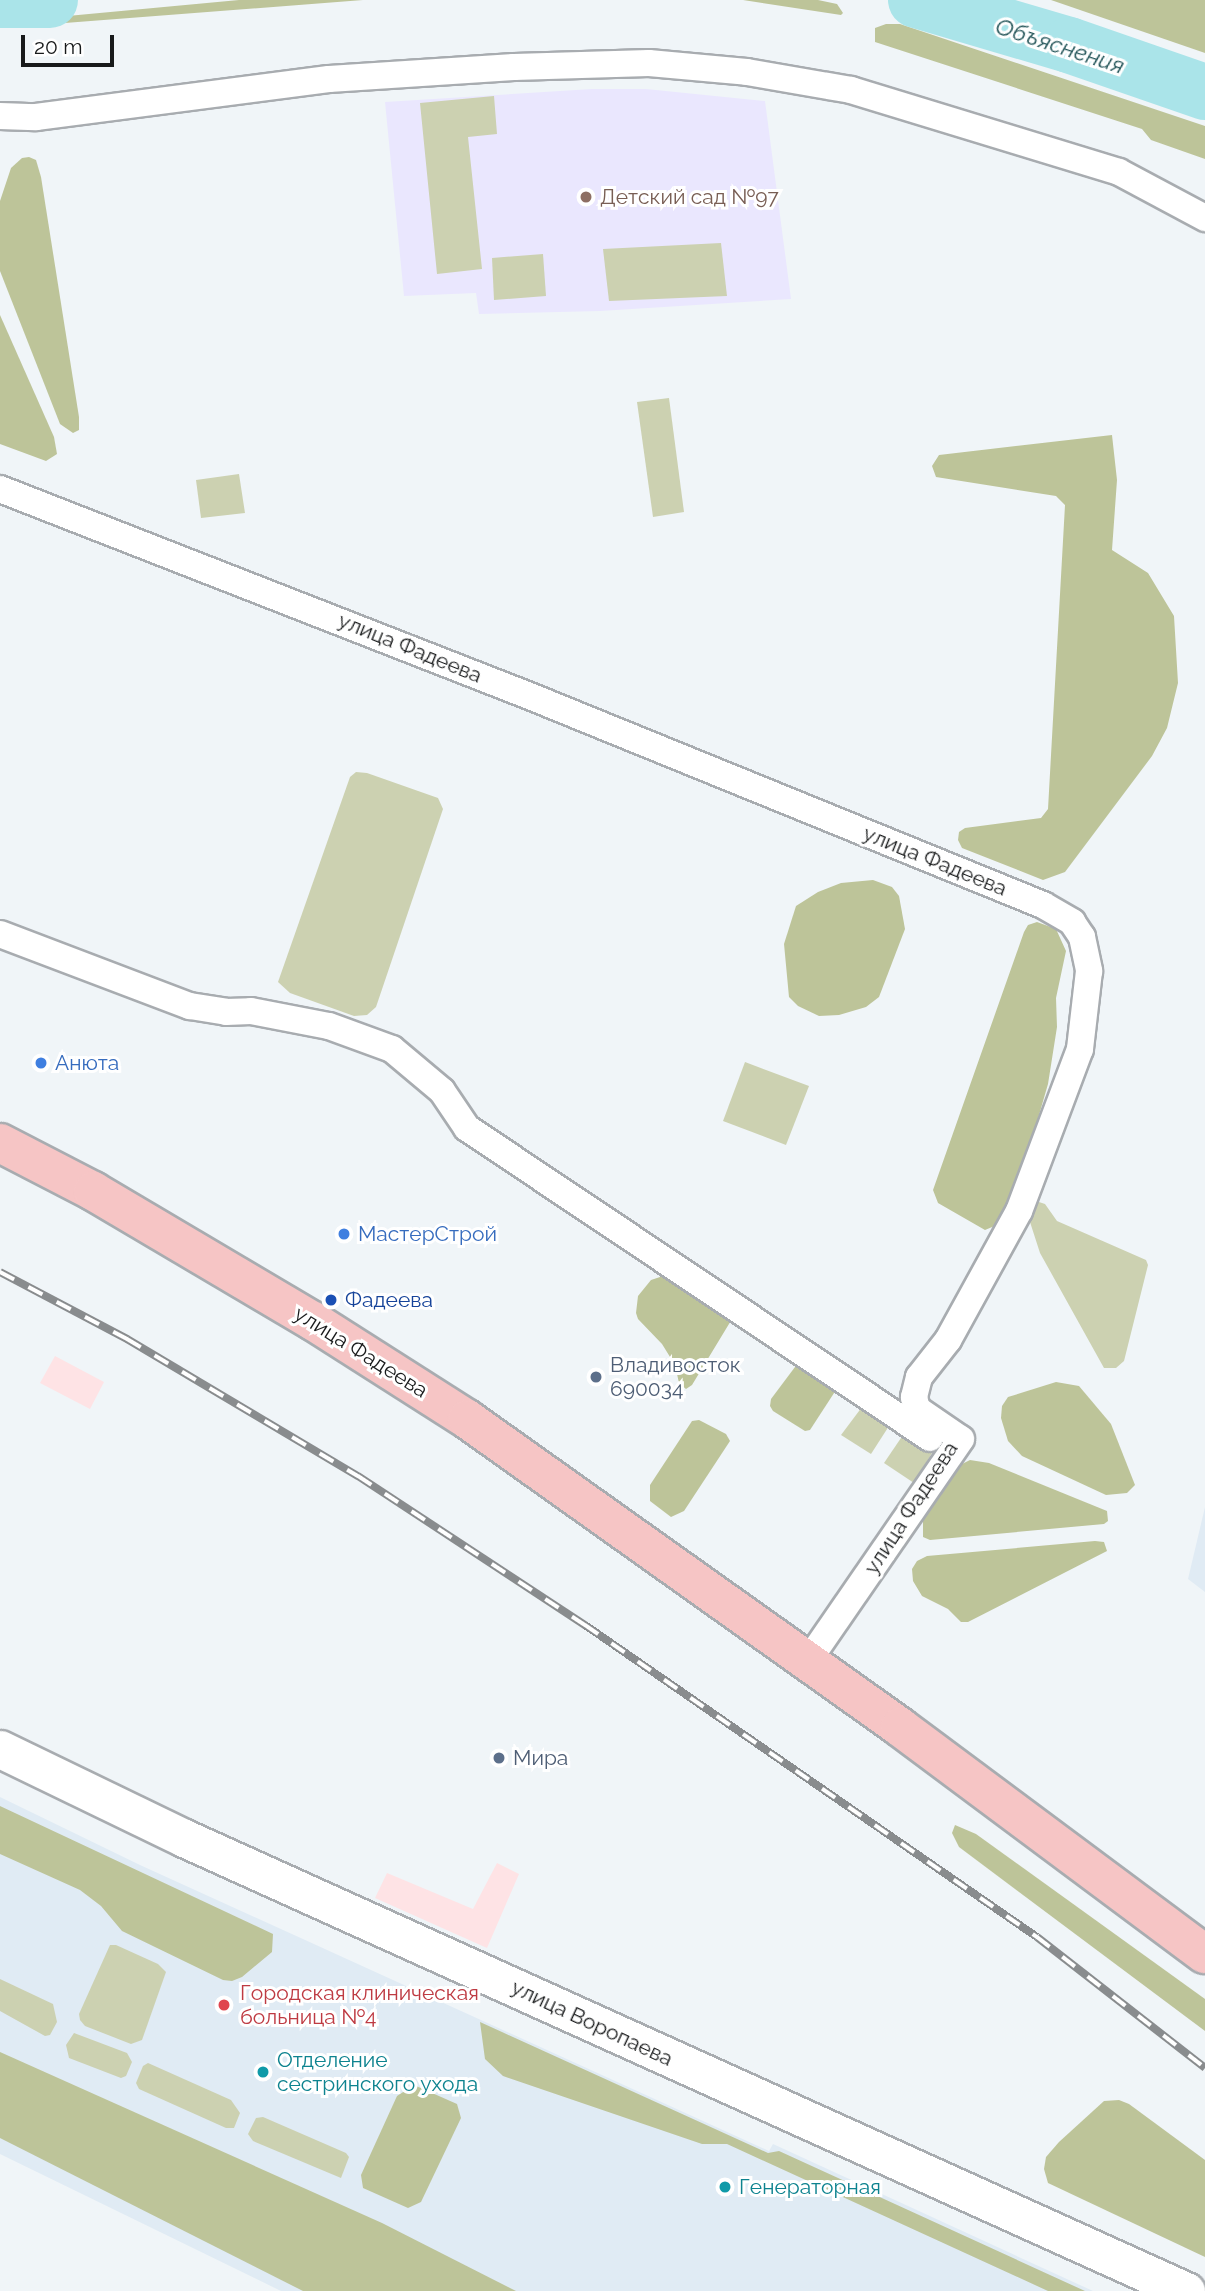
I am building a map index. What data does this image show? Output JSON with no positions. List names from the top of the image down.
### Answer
{
  "streets": {
    "main road": ["улица Фадеева", "улица Воропаева"]
  },
  "water": ["Объяснения"],
  "places": [
    "Детский сад №97",
    "Анюта",
    "МастерСтрой",
    "Фадеева",
    "Владивосток 690034",
    "Мира",
    "Городская клиническая больница №4",
    "Отделение сестринского ухода",
    "Генераторная"
  ],
  "scale_bar": "20 m"
}
